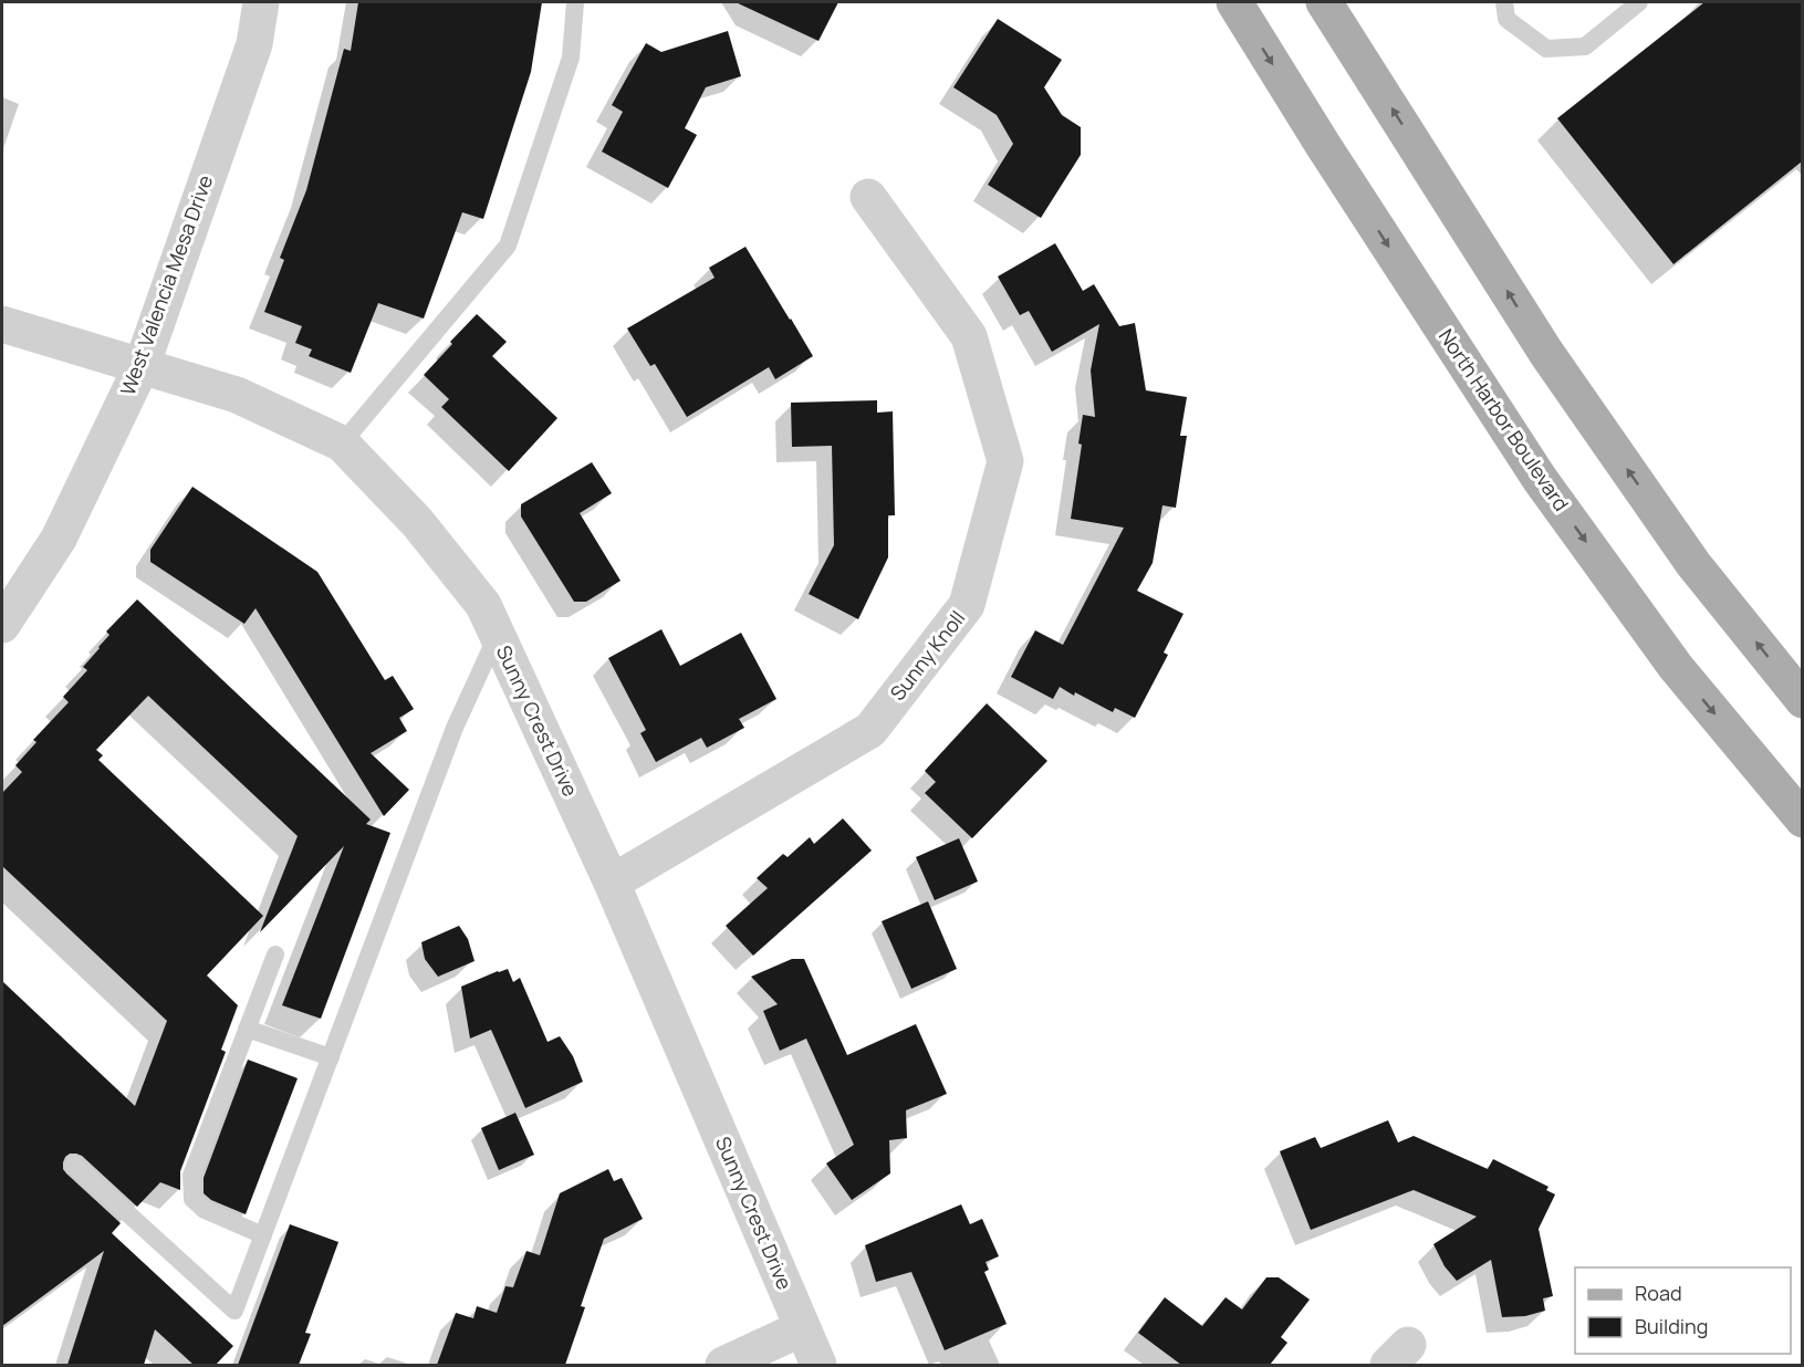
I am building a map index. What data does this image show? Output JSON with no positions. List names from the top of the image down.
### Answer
{
  "streets": {
    "main road": ["North Harbor Boulevard"],
    "street": ["West Valencia Mesa Drive", "Sunny Knoll", "Sunny Crest Drive"]
  },
  "crossings": [
    ["West Valencia Mesa Drive", "Sunny Crest Drive"],
    ["Sunny Knoll", "Sunny Crest Drive"]
  ],
  "legend": ["Road", "Building"]
}
